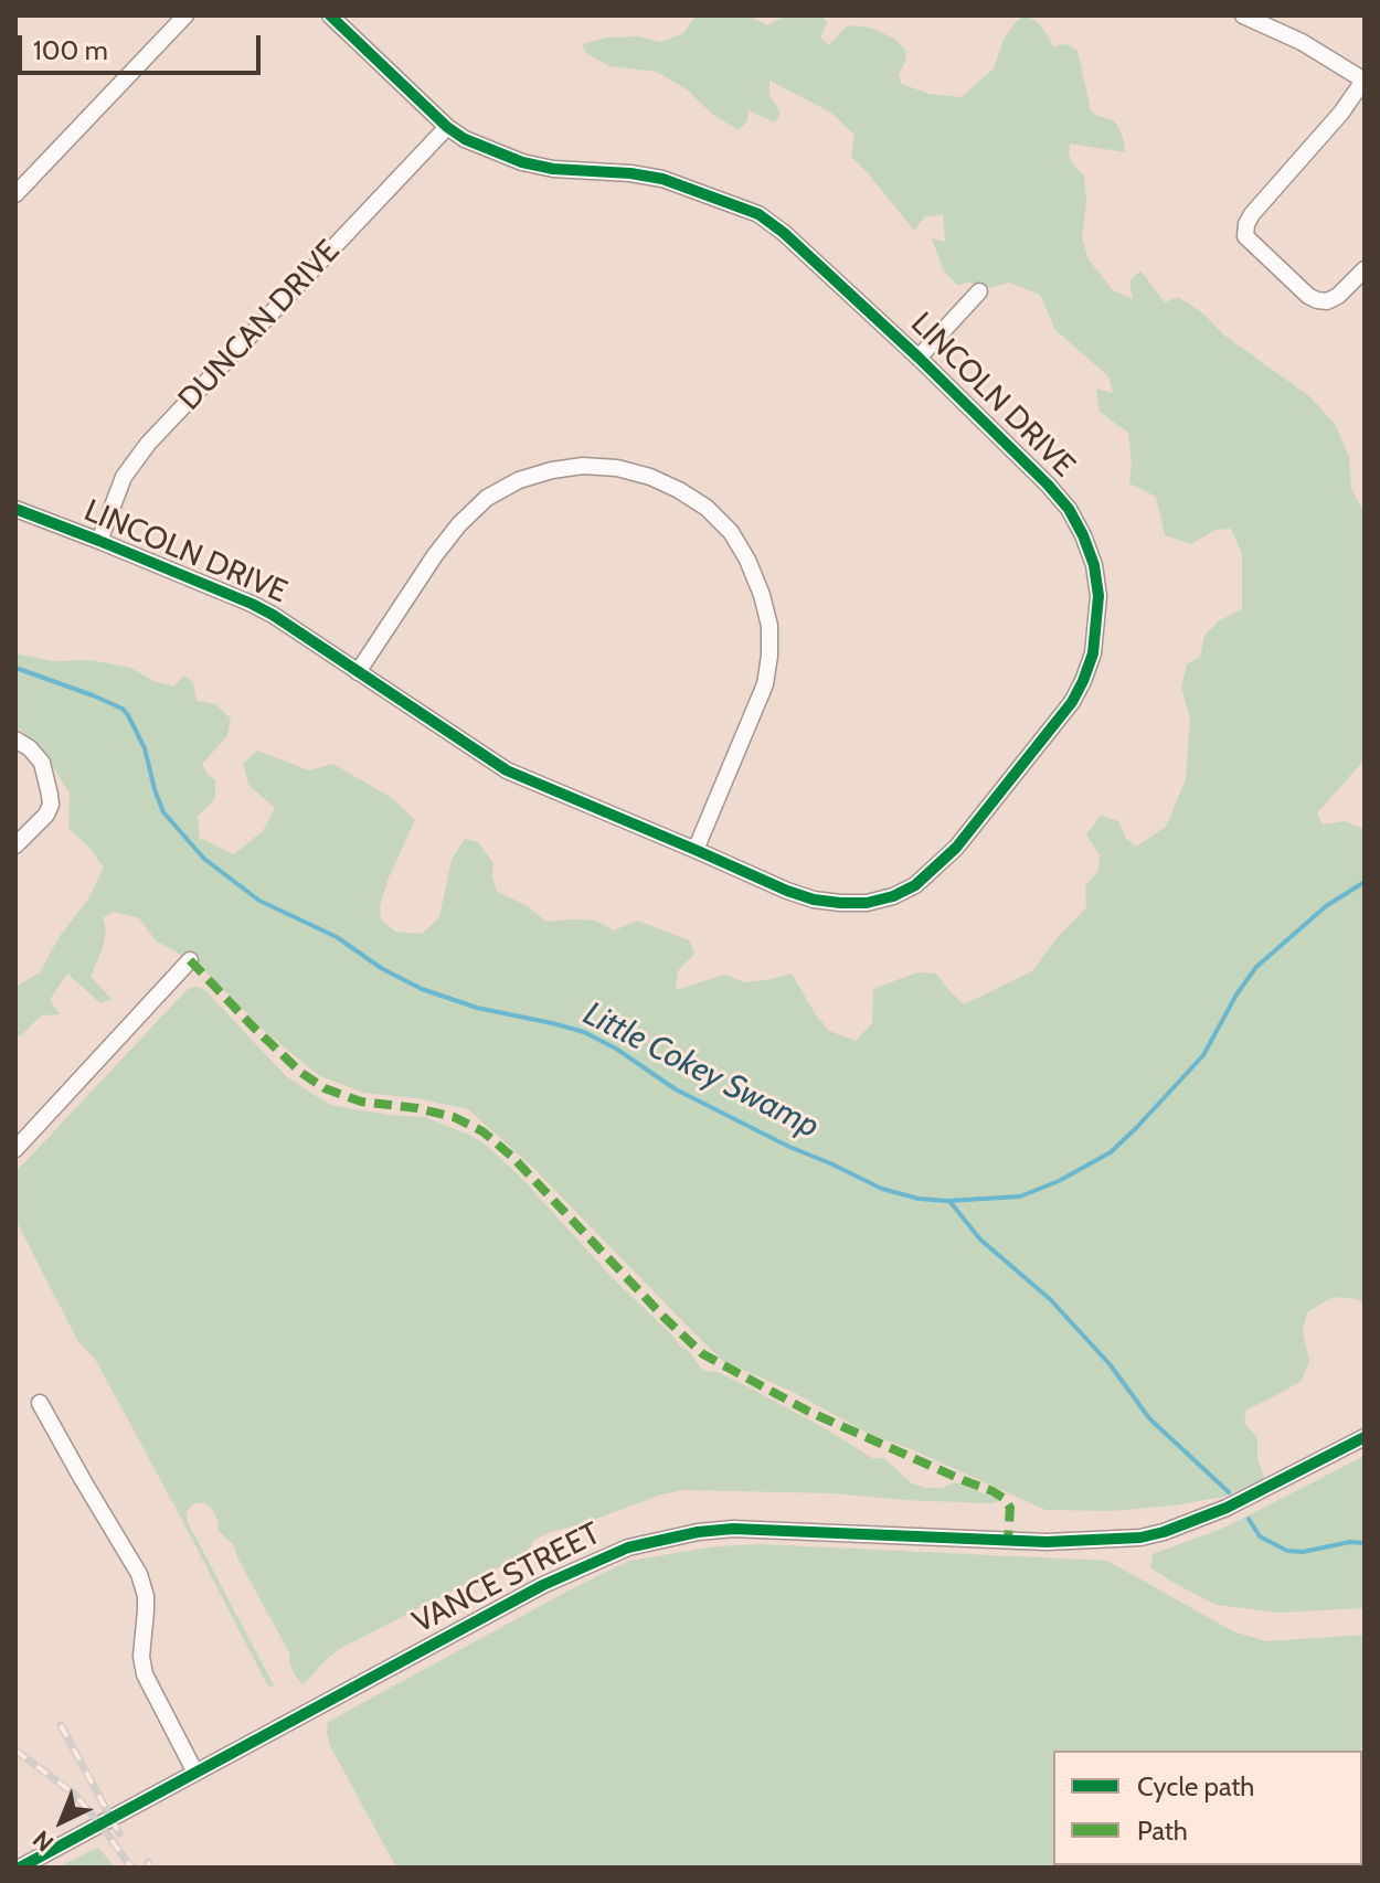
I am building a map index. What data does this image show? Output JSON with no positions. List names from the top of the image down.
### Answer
{
  "streets": {
    "street": ["DUNCAN DRIVE", "LINCOLN DRIVE", "VANCE STREET"]
  },
  "crossings": [
    ["DUNCAN DRIVE", "LINCOLN DRIVE"]
  ],
  "water": ["Little Cokey Swamp"],
  "legend": ["Cycle path", "Path"],
  "scale_bar": "100 m",
  "north": "bottom left"
}
